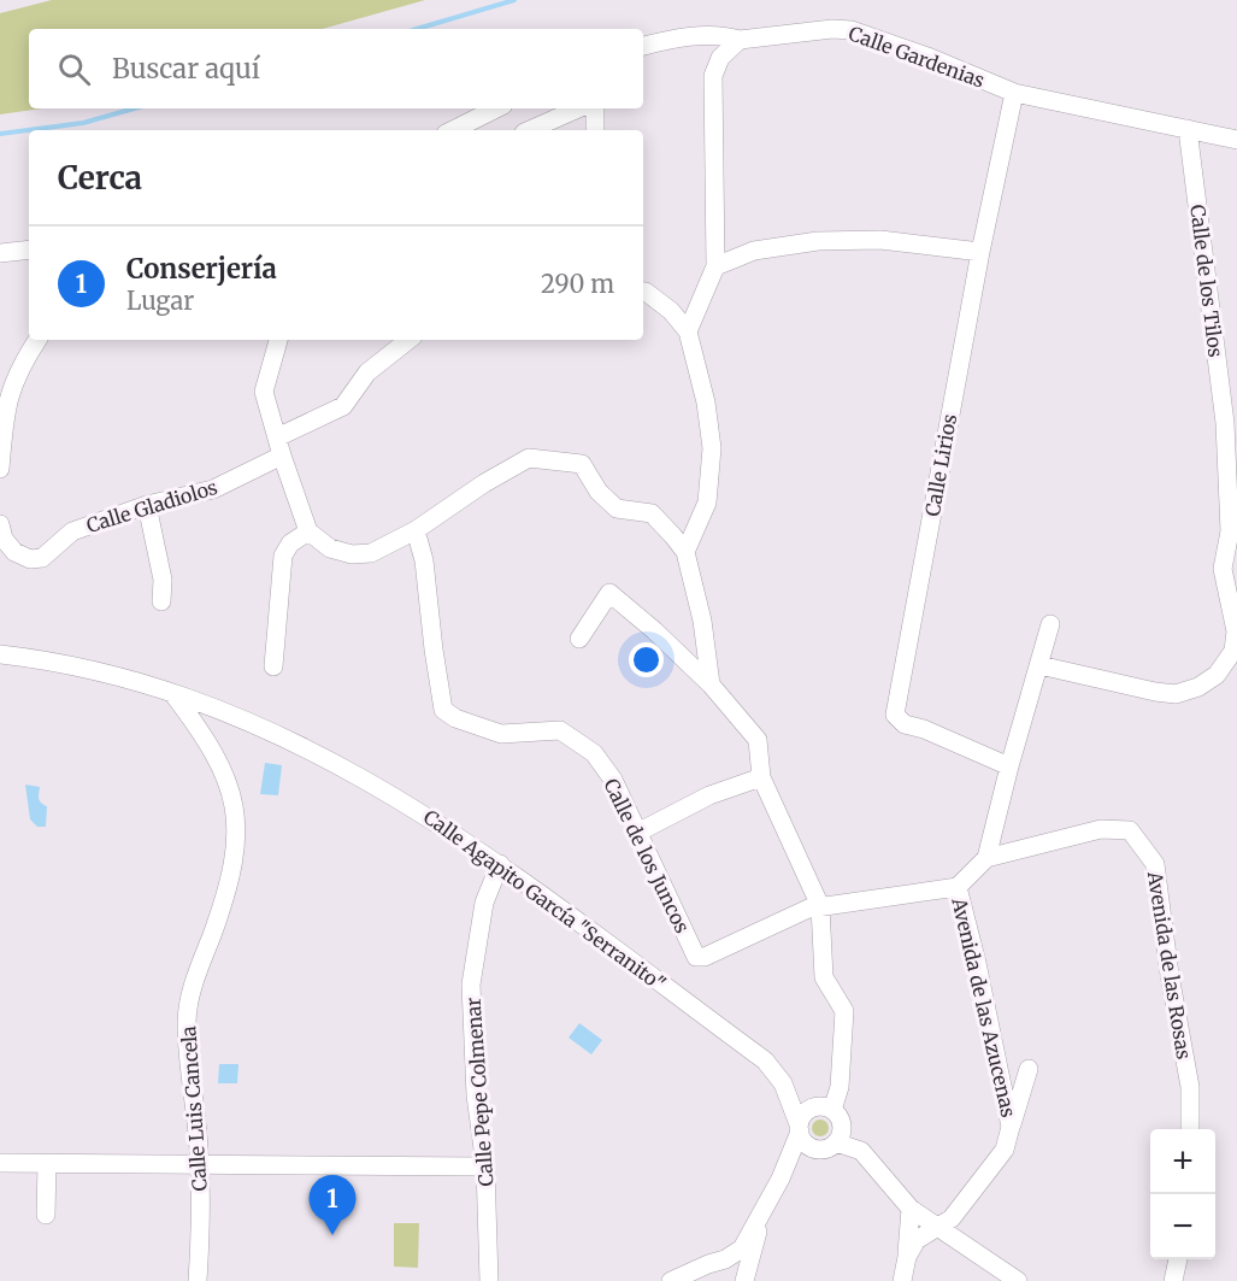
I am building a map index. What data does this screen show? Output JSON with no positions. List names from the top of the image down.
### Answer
{
  "streets": {
    "street": [
      "Calle Gardenias",
      "Calle de los Tilos",
      "Calle Lirios",
      "Calle Gladiolos",
      "Calle de los Juncos",
      "Calle Agapito García \"Serranito\"",
      "Avenida de las Rosas",
      "Avenida de las Azucenas",
      "Calle Pepe Colmenar",
      "Calle Luis Cancela"
    ]
  },
  "crossings": [
    ["Calle Gardenias", "Calle de los Tilos"],
    ["Calle Gardenias", "Calle Lirios"],
    ["Calle Agapito García \"Serranito\"", "Calle Pepe Colmenar"],
    ["Calle Agapito García \"Serranito\"", "Calle Luis Cancela"]
  ],
  "page": {
    "search": "Buscar aquí",
    "heading": "Cerca",
    "list": [
      {
        "mark": "1",
        "name": "Conserjería",
        "note": "Lugar",
        "value": "290 m"
      }
    ],
    "map_buttons": ["+", "−"],
    "pins": "1"
  }
}
